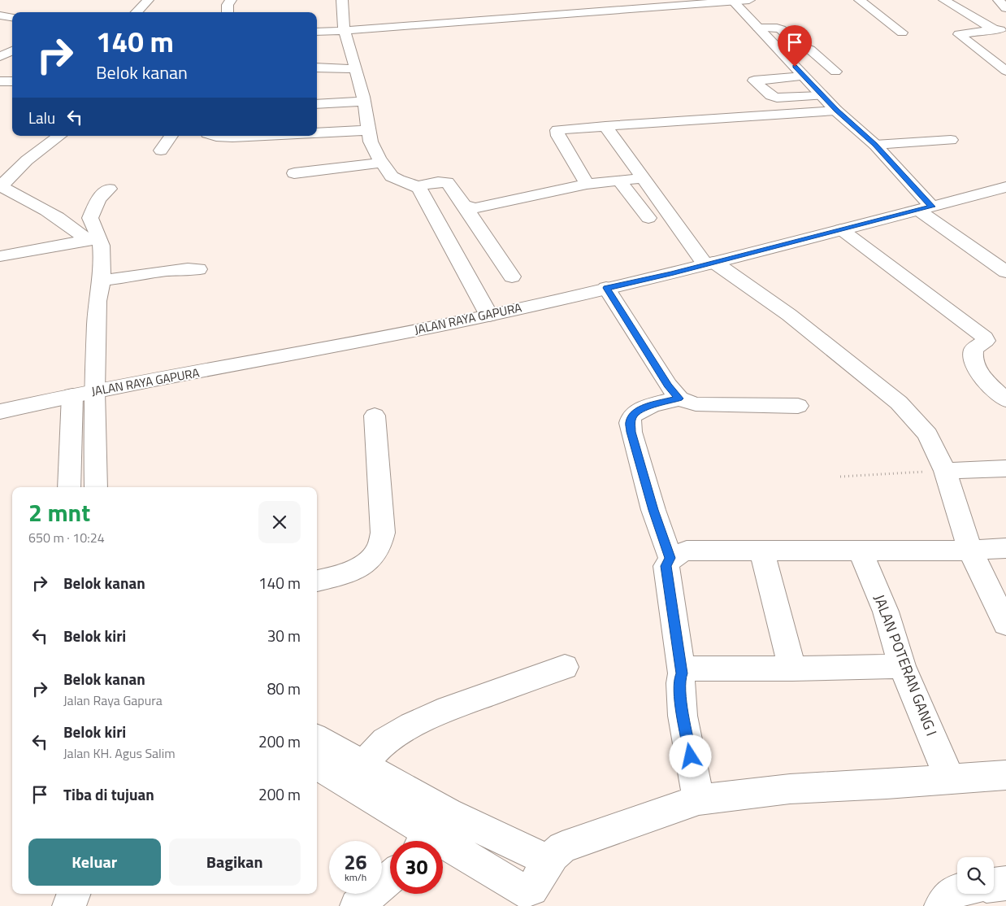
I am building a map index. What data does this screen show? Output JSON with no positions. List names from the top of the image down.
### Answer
{
  "streets": {
    "street": ["JALAN RAYA GAPURA", "JALAN POTERAN GANG I"]
  },
  "page": {
    "turn": ["140 m", "Belok kanan"],
    "then": "Lalu",
    "heading": ["2 mnt", "650 m · 10:24"],
    "list": [
      {
        "name": "Belok kanan",
        "value": "140 m"
      },
      {
        "name": "Belok kiri",
        "value": "30 m"
      },
      {
        "name": "Belok kanan",
        "note": "Jalan Raya Gapura",
        "value": "80 m"
      },
      {
        "name": "Belok kiri",
        "note": "Jalan KH. Agus Salim",
        "value": "200 m"
      },
      {
        "name": "Tiba di tujuan",
        "value": "200 m"
      }
    ],
    "buttons": ["Keluar", "Bagikan"],
    "speed": "26 km/h",
    "limit": "30"
  }
}
